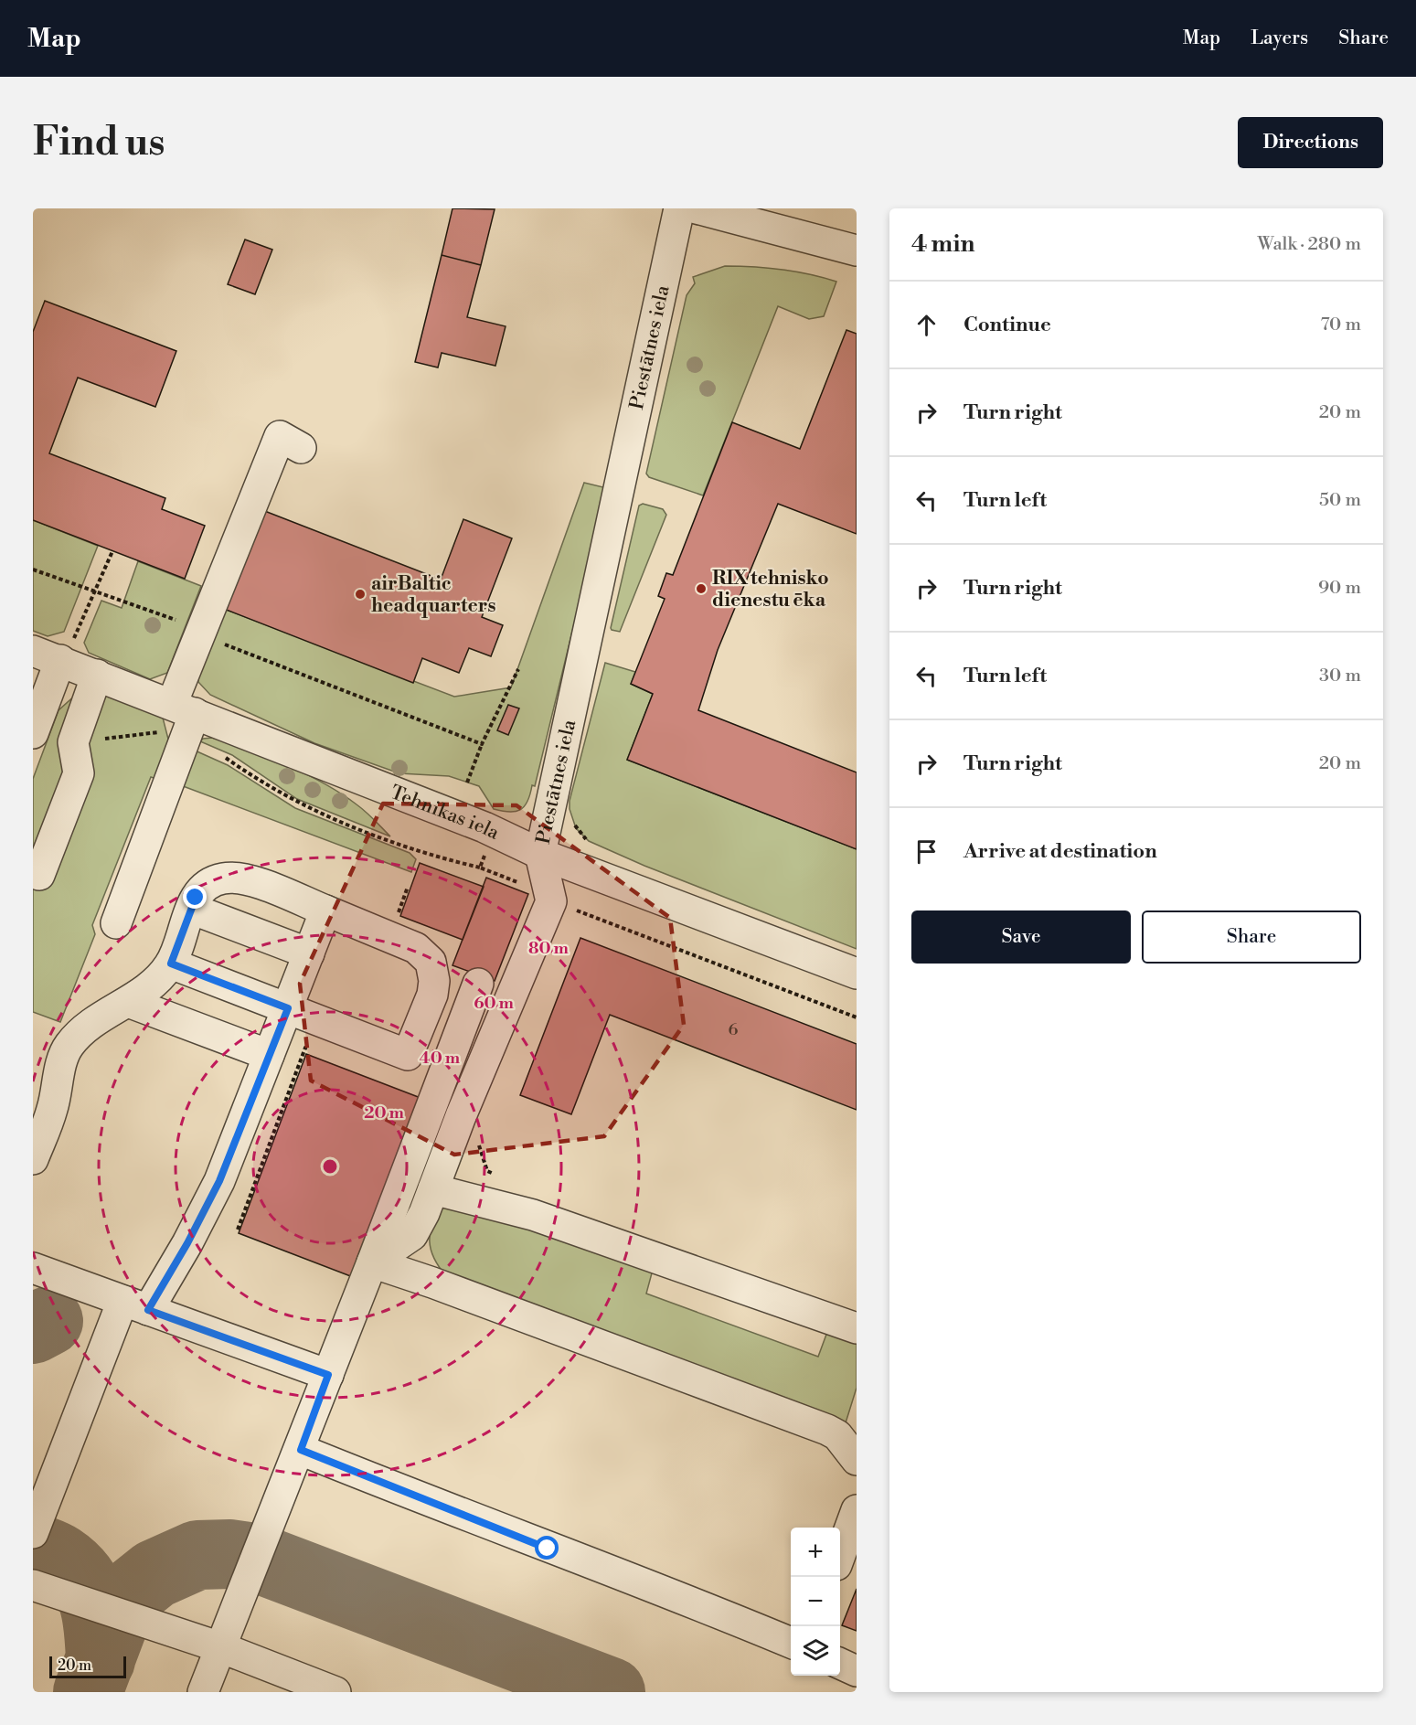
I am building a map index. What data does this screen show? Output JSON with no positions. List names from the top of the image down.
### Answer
{
  "streets": {
    "street": ["Piestātnes iela", "Tehnikas iela"]
  },
  "crossings": [
    ["Piestātnes iela", "Tehnikas iela"]
  ],
  "places": ["RIX tehnisko dienestu ēka", "airBaltic headquarters"],
  "house_numbers": ["6"],
  "scale_bar": "20 m",
  "page": {
    "header": "Map",
    "nav": ["Map", "Layers", "Share"],
    "buttons": [
      "Directions",
      ["Save", "Share"]
    ],
    "title": "Find us",
    "heading": ["4 min", "Walk · 280 m"],
    "list": [
      ["Continue", "70 m"],
      ["Turn right", "20 m"],
      ["Turn left", "50 m"],
      ["Turn right", "90 m"],
      ["Turn left", "30 m"],
      ["Turn right", "20 m"],
      "Arrive at destination"
    ],
    "map_buttons": ["+", "−"],
    "scale": "20 m"
  },
  "rings": [
    "80 m",
    "60 m",
    "40 m",
    "20 m"
  ]
}
